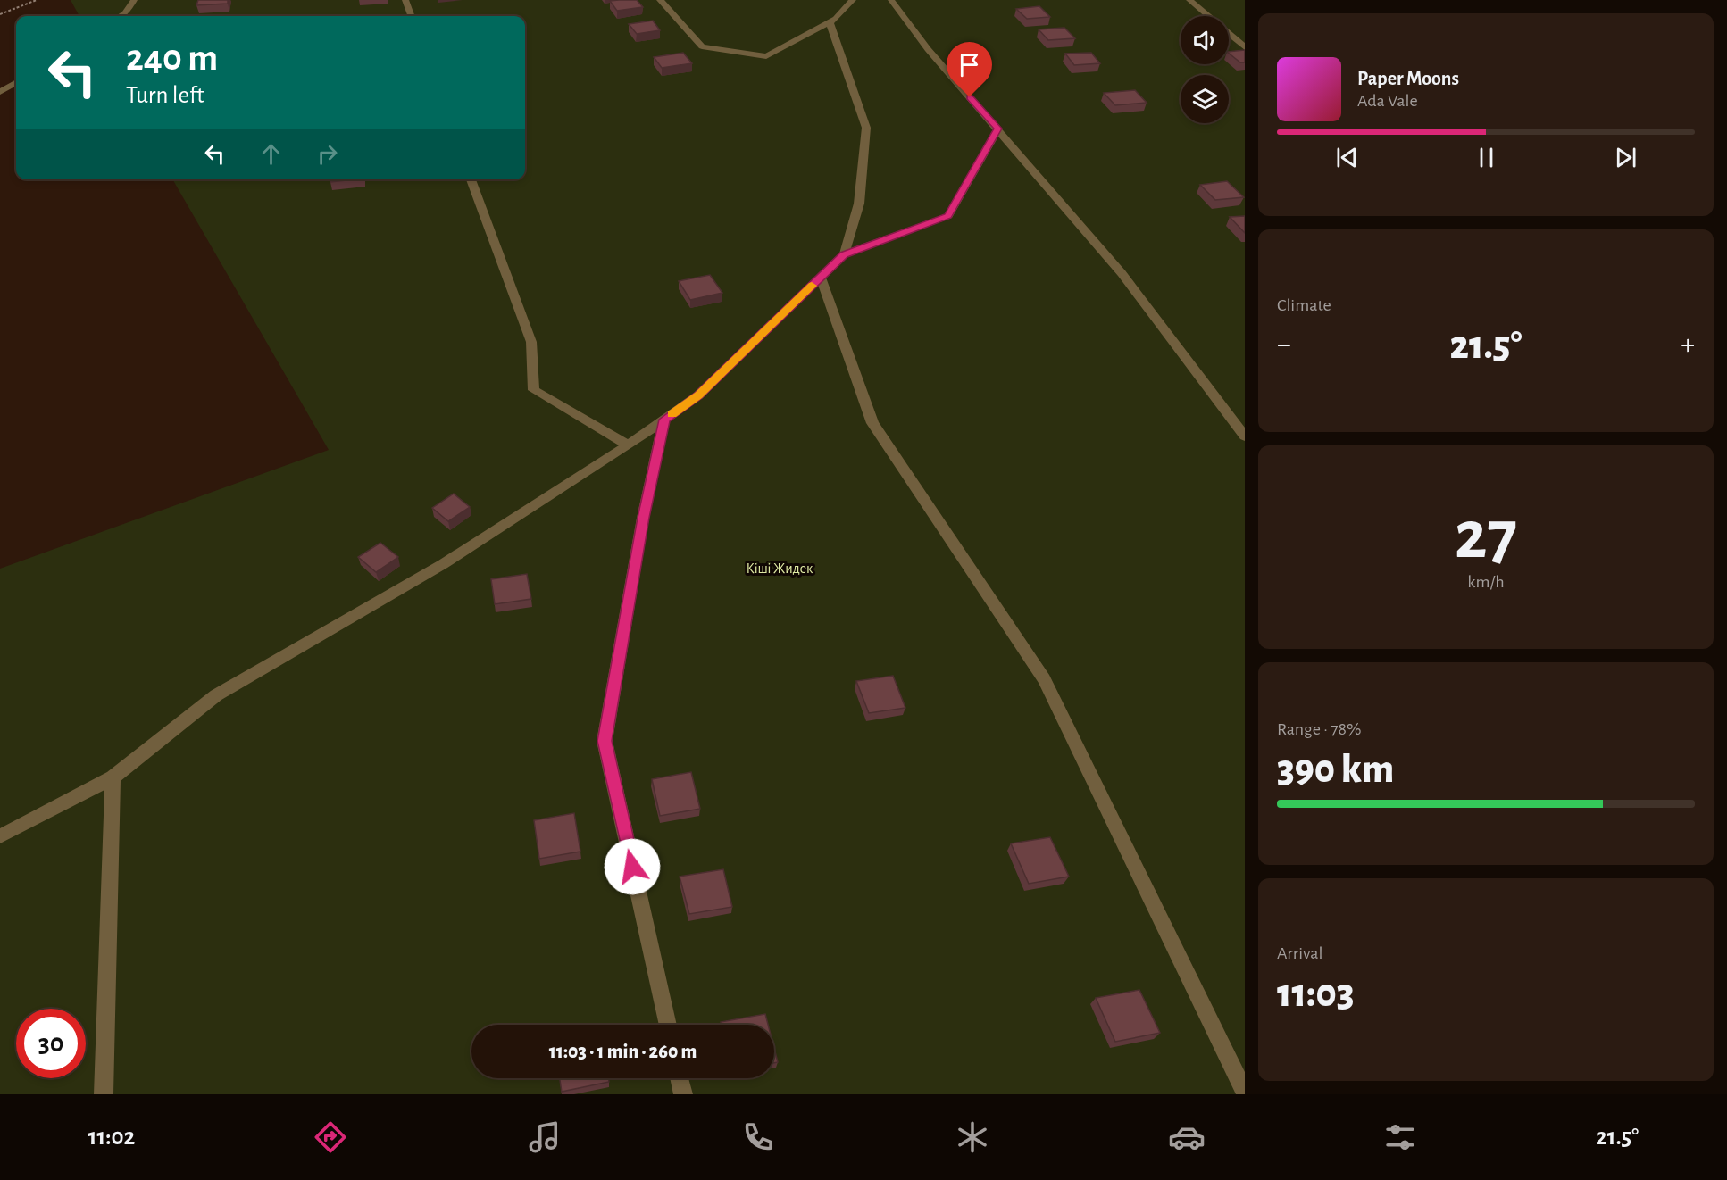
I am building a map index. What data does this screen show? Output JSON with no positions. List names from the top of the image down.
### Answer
{
  "parks": ["Кіші Жидек"],
  "page": {
    "turn": ["240 m", "Turn left"],
    "song": ["Paper Moons", "Ada Vale"],
    "tile": [
      "Climate",
      ["27", "km/h"],
      ["Range · 78%", "390 km"],
      ["Arrival", "11:03"]
    ],
    "heat": ["−", "21.5°", "+"],
    "limit": "30",
    "trip": "11:03 · 1 min · 260 m",
    "tabs": ["11:02", "21.5°"]
  }
}
